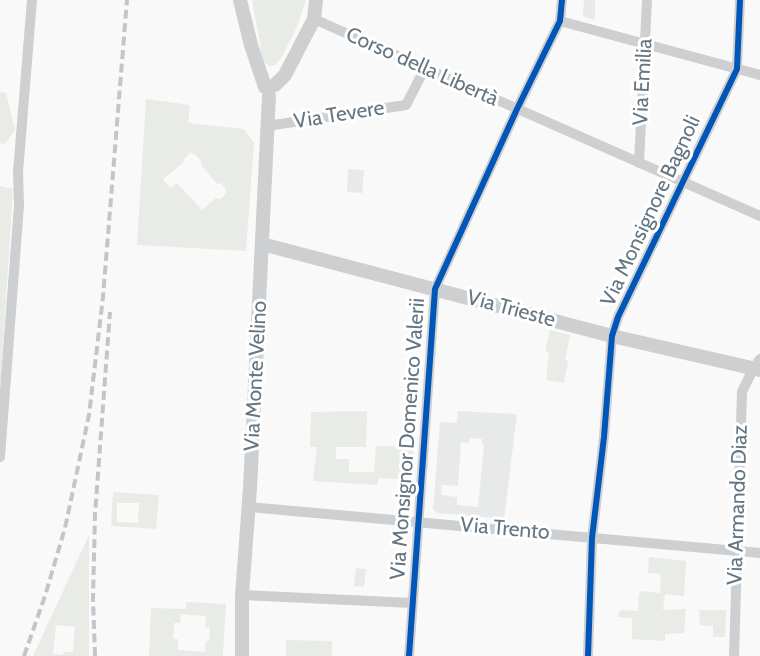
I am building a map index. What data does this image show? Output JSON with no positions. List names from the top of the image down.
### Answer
{
  "streets": {
    "street": [
      "Corso della Libertà",
      "Via Emilia",
      "Via Tevere",
      "Via Monsignore Bagnoli",
      "Via Trieste",
      "Via Monte Velino",
      "Via Monsignor Domenico Valerii",
      "Via Armando Diaz",
      "Via Trento"
    ]
  },
  "crossings": [
    ["Corso della Libertà", "Via Emilia"],
    ["Corso della Libertà", "Via Tevere"],
    ["Corso della Libertà", "Via Monsignore Bagnoli"],
    ["Corso della Libertà", "Via Monsignor Domenico Valerii"],
    ["Via Tevere", "Via Monte Velino"],
    ["Via Monsignore Bagnoli", "Via Trieste"],
    ["Via Monsignore Bagnoli", "Via Trento"],
    ["Via Trieste", "Via Monte Velino"],
    ["Via Trieste", "Via Monsignor Domenico Valerii"],
    ["Via Trieste", "Via Armando Diaz"],
    ["Via Monte Velino", "Via Trento"],
    ["Via Monsignor Domenico Valerii", "Via Trento"],
    ["Via Armando Diaz", "Via Trento"]
  ]
}
